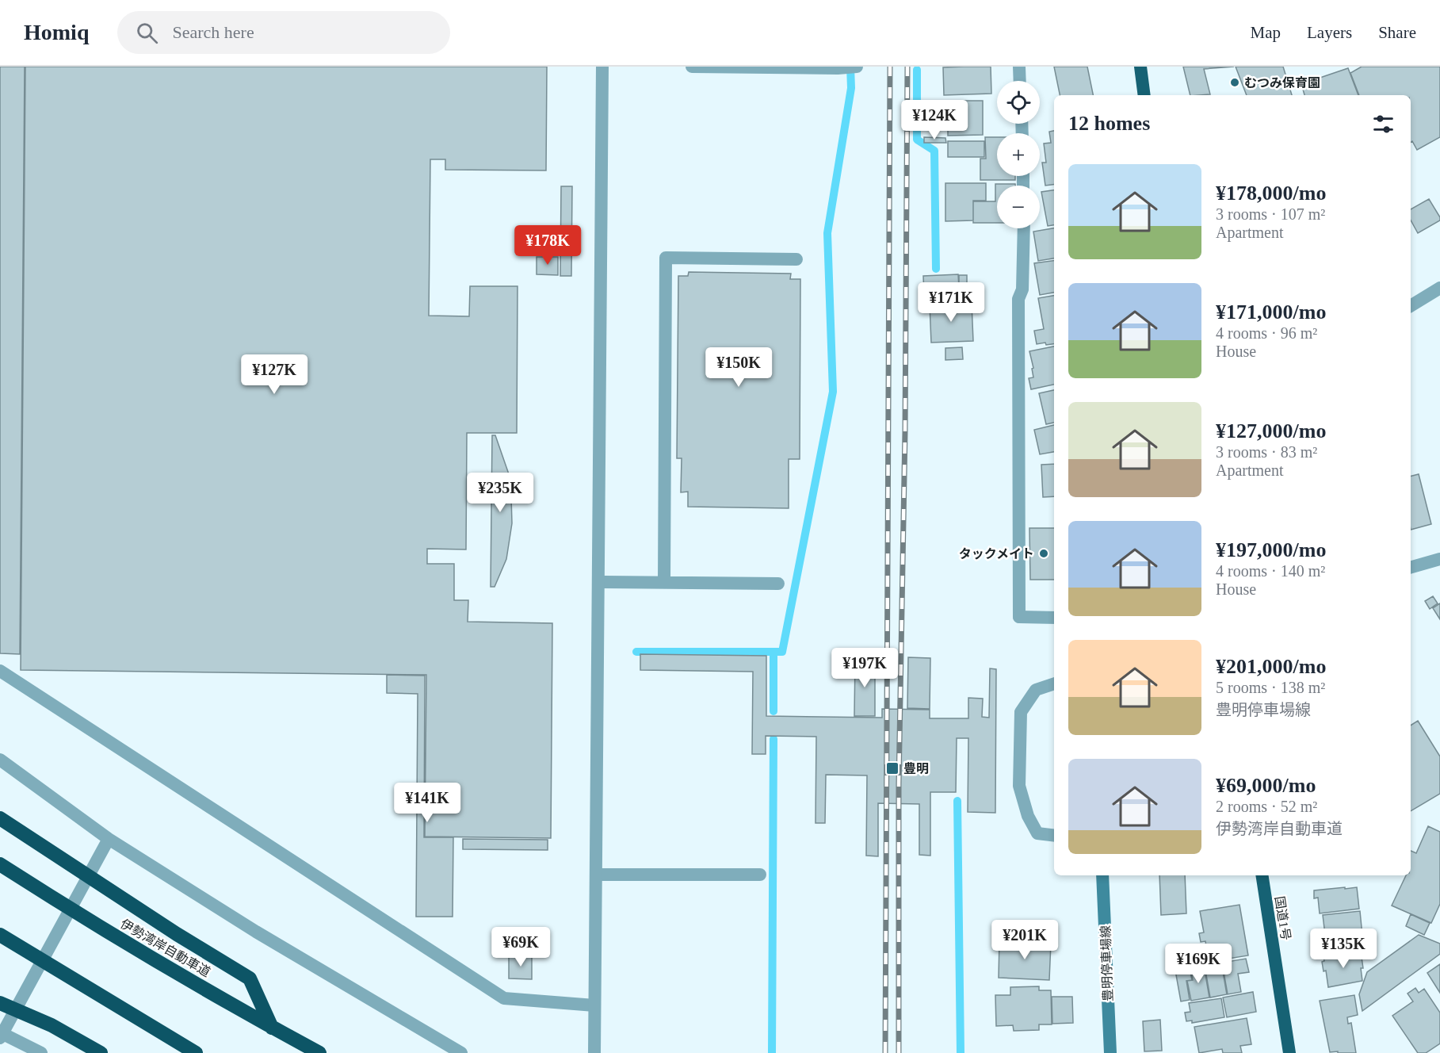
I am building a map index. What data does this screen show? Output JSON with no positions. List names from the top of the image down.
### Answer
{
  "streets": {
    "highway": ["国道1号", "伊勢湾岸自動車道"],
    "main road": ["豊明停車場線"]
  },
  "places": {
    "other": ["むつみ保育園", "タックメイト"],
    "transit": ["豊明"]
  },
  "page": {
    "header": "Homiq",
    "search": "Search here",
    "nav": ["Map", "Layers", "Share"],
    "map_buttons": ["+", "−"],
    "heading": "12 homes",
    "price": [
      "¥124K",
      "¥178K",
      "¥171K",
      "¥150K",
      "¥127K",
      "¥235K",
      "¥197K",
      "¥141K",
      "¥201K",
      "¥69K",
      "¥135K",
      "¥169K"
    ],
    "list": [
      {
        "name": "¥178,000/mo",
        "note": "3 rooms · 107 m² · Apartment"
      },
      {
        "name": "¥171,000/mo",
        "note": "4 rooms · 96 m² · House"
      },
      {
        "name": "¥127,000/mo",
        "note": "3 rooms · 83 m² · Apartment"
      },
      {
        "name": "¥197,000/mo",
        "note": "4 rooms · 140 m² · House"
      },
      {
        "name": "¥201,000/mo",
        "note": "5 rooms · 138 m² · 豊明停車場線"
      },
      {
        "name": "¥69,000/mo",
        "note": "2 rooms · 52 m² · 伊勢湾岸自動車道"
      }
    ]
  }
}
